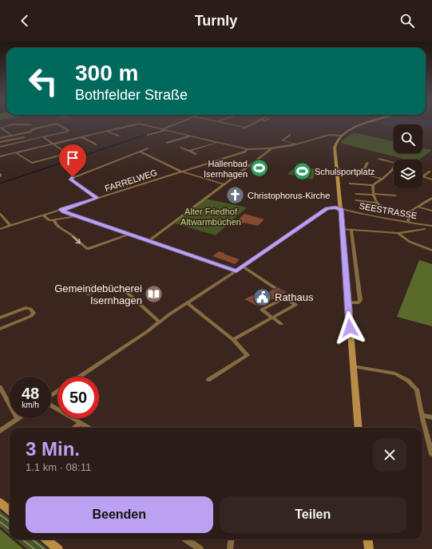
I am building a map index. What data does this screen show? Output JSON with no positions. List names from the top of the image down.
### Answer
{
  "streets": {
    "street": ["FARRELWEG", "SEESTRASSE"]
  },
  "parks": ["Alter Friedhof Altwarmbüchen"],
  "places": {
    "sports": ["Hallenbad Isernhagen", "Schulsportplatz"],
    "church": ["Christophorus-Kirche"],
    "library": ["Gemeindebücherei Isernhagen"],
    "public building": ["Rathaus"]
  },
  "page": {
    "header": "Turnly",
    "turn": ["300 m", "Bothfelder Straße"],
    "speed": "48 km/h",
    "limit": "50",
    "heading": ["3 Min.", "1.1 km · 08:11"],
    "buttons": ["Beenden", "Teilen"]
  }
}
